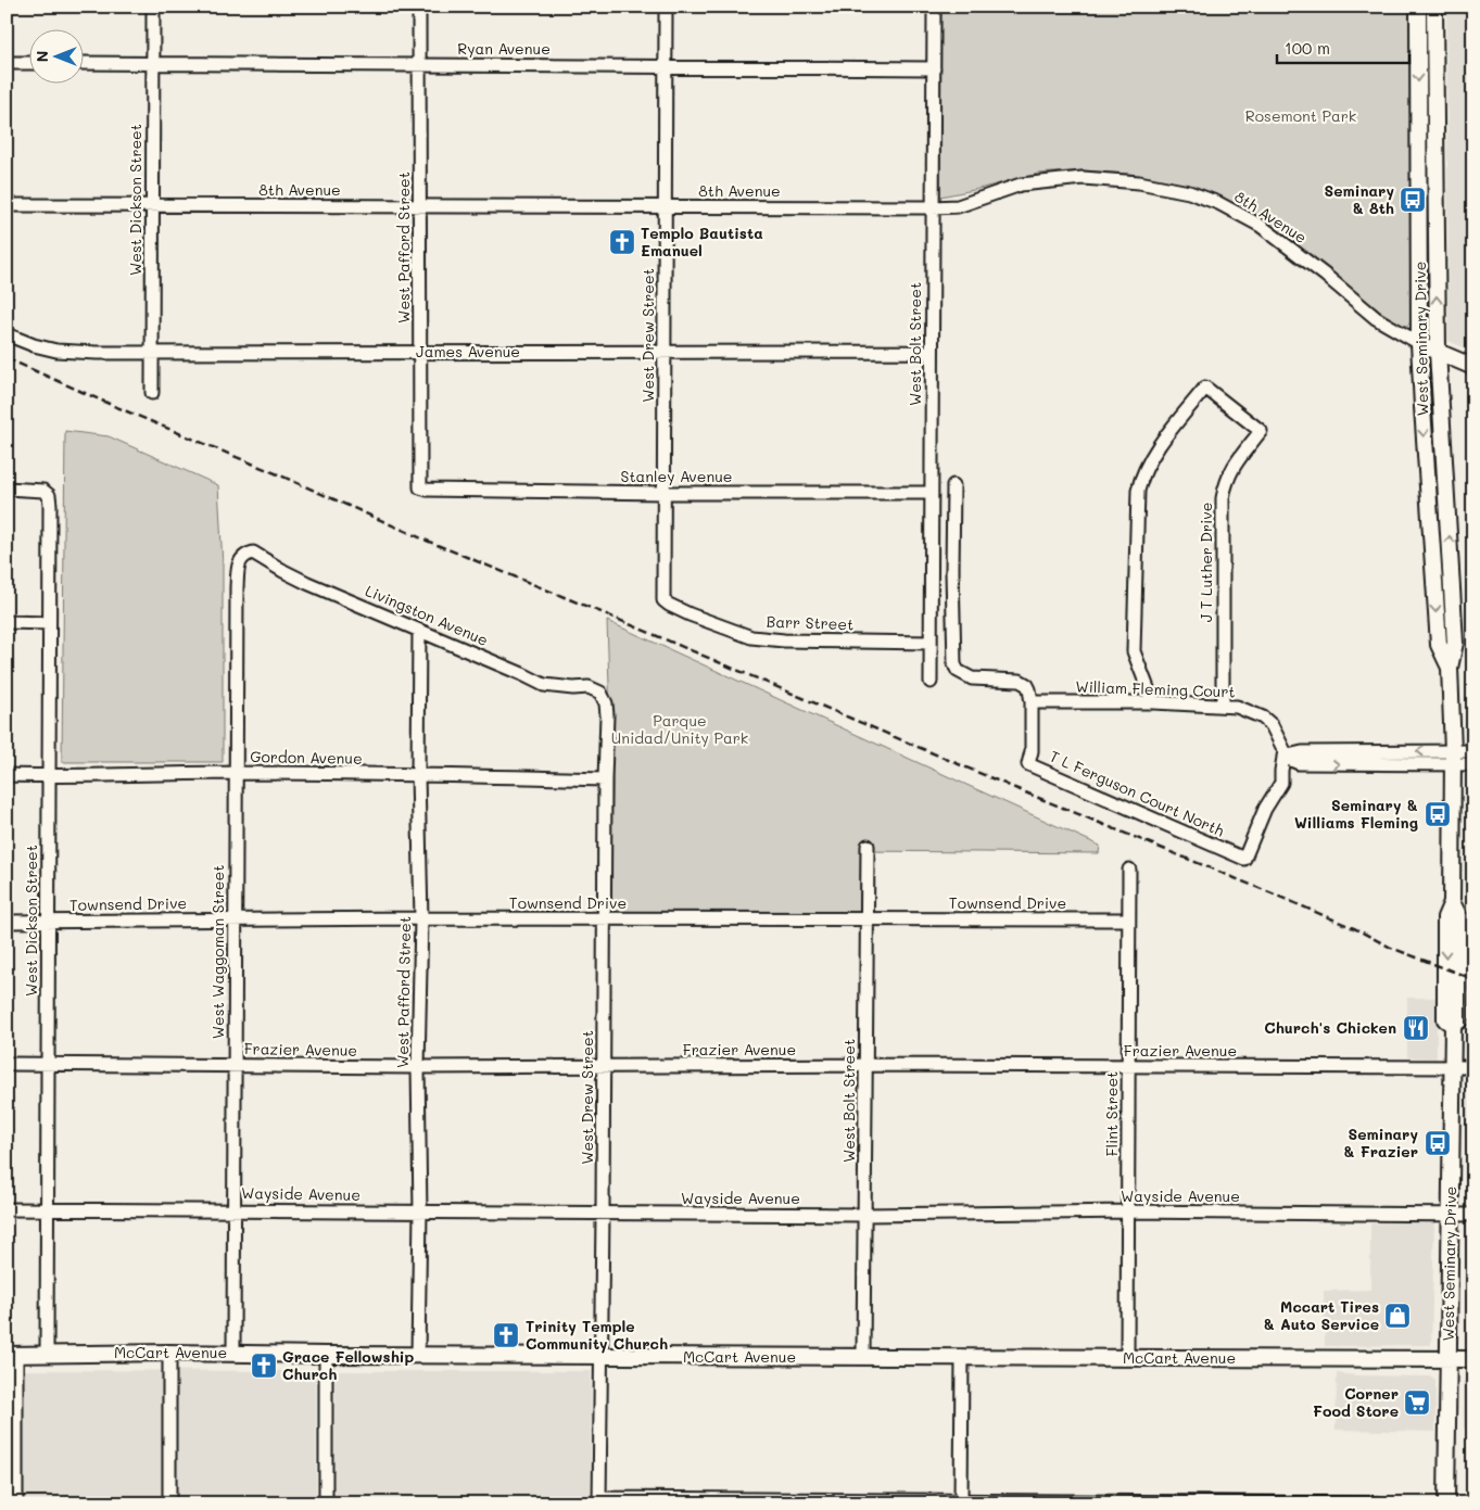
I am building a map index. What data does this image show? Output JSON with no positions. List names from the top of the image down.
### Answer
{
  "streets": {
    "main road": ["West Seminary Drive", "McCart Avenue"],
    "street": [
      "Ryan Avenue",
      "8th Avenue",
      "West Dickson Street",
      "West Pafford Street",
      "West Drew Street",
      "West Bolt Street",
      "James Avenue",
      "Stanley Avenue",
      "J T Luther Drive",
      "Livingston Avenue",
      "Barr Street",
      "William Fleming Court",
      "Gordon Avenue",
      "T L Ferguson Court North",
      "Townsend Drive",
      "West Waggoman Street",
      "Frazier Avenue",
      "Flint Street",
      "Wayside Avenue"
    ]
  },
  "crossings": [
    ["Ryan Avenue", "West Dickson Street"],
    ["Ryan Avenue", "West Pafford Street"],
    ["Ryan Avenue", "West Drew Street"],
    ["Ryan Avenue", "West Bolt Street"],
    ["8th Avenue", "West Dickson Street"],
    ["8th Avenue", "West Pafford Street"],
    ["8th Avenue", "West Drew Street"],
    ["8th Avenue", "West Seminary Drive"],
    ["8th Avenue", "West Bolt Street"],
    ["West Dickson Street", "James Avenue"],
    ["West Dickson Street", "Gordon Avenue"],
    ["West Dickson Street", "Townsend Drive"],
    ["West Dickson Street", "Frazier Avenue"],
    ["West Dickson Street", "Wayside Avenue"],
    ["West Dickson Street", "McCart Avenue"],
    ["West Pafford Street", "James Avenue"],
    ["West Pafford Street", "Stanley Avenue"],
    ["West Pafford Street", "Livingston Avenue"],
    ["West Pafford Street", "Gordon Avenue"],
    ["West Pafford Street", "Townsend Drive"],
    ["West Pafford Street", "Frazier Avenue"],
    ["West Pafford Street", "Wayside Avenue"],
    ["West Pafford Street", "McCart Avenue"],
    ["West Drew Street", "James Avenue"],
    ["West Drew Street", "Stanley Avenue"],
    ["West Drew Street", "Livingston Avenue"],
    ["West Drew Street", "Barr Street"],
    ["West Drew Street", "Gordon Avenue"],
    ["West Drew Street", "Townsend Drive"],
    ["West Drew Street", "Frazier Avenue"],
    ["West Drew Street", "Wayside Avenue"],
    ["West Drew Street", "McCart Avenue"],
    ["West Seminary Drive", "Frazier Avenue"],
    ["West Seminary Drive", "Wayside Avenue"],
    ["West Seminary Drive", "McCart Avenue"],
    ["West Bolt Street", "James Avenue"],
    ["West Bolt Street", "Stanley Avenue"],
    ["West Bolt Street", "Barr Street"],
    ["West Bolt Street", "Townsend Drive"],
    ["West Bolt Street", "Frazier Avenue"],
    ["West Bolt Street", "Wayside Avenue"],
    ["West Bolt Street", "McCart Avenue"],
    ["J T Luther Drive", "William Fleming Court"],
    ["Livingston Avenue", "West Waggoman Street"],
    ["William Fleming Court", "T L Ferguson Court North"],
    ["Gordon Avenue", "West Waggoman Street"],
    ["Townsend Drive", "West Waggoman Street"],
    ["Townsend Drive", "Flint Street"],
    ["West Waggoman Street", "Frazier Avenue"],
    ["West Waggoman Street", "Wayside Avenue"],
    ["West Waggoman Street", "McCart Avenue"],
    ["Frazier Avenue", "Flint Street"],
    ["Flint Street", "Wayside Avenue"],
    ["Flint Street", "McCart Avenue"]
  ],
  "parks": ["Rosemont Park", "Parque Unidad/Unity Park"],
  "places": {
    "bus stop": ["Seminary & 8th", "Seminary & Williams Fleming", "Seminary & Frazier"],
    "church": ["Templo Bautista Emanuel", "Trinity Temple Community Church", "Grace Fellowship Church"],
    "restaurant": ["Church's Chicken"],
    "shop": ["Mccart Tires & Auto Service"],
    "supermarket": ["Corner Food Store"]
  },
  "scale_bar": "100 m",
  "north": "left"
}
